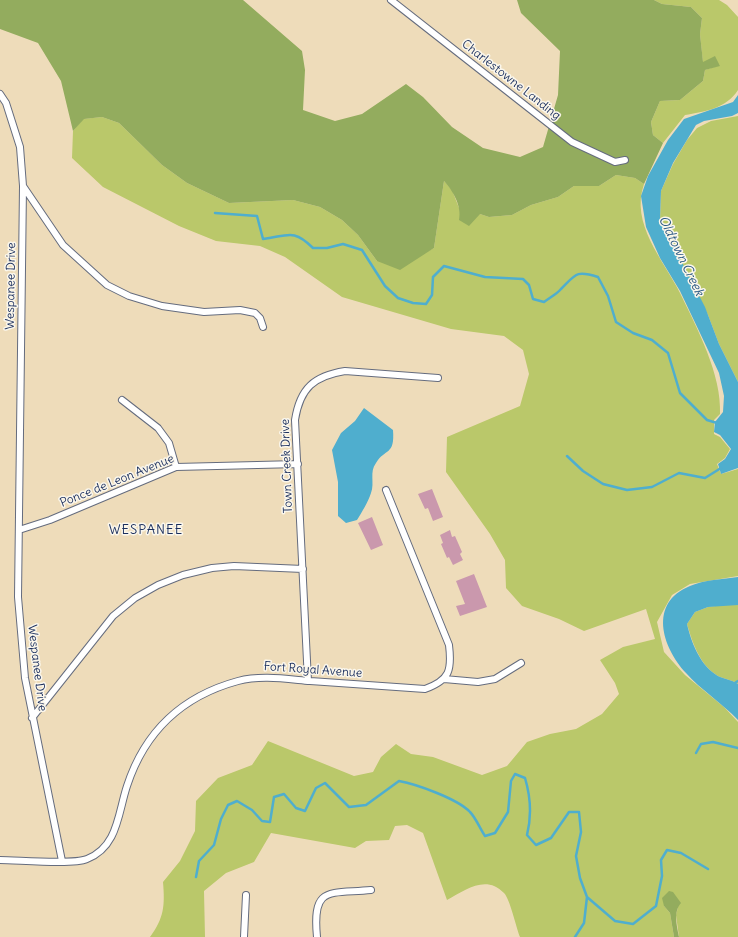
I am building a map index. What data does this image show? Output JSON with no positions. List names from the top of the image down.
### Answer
{
  "streets": {
    "street": [
      "Charlestowne Landing",
      "Wespanee Drive",
      "Town Creek Drive",
      "Ponce de Leon Avenue",
      "Fort Royal Avenue"
    ]
  },
  "crossings": [
    ["Wespanee Drive", "Ponce de Leon Avenue"],
    ["Wespanee Drive", "Fort Royal Avenue"],
    ["Town Creek Drive", "Ponce de Leon Avenue"],
    ["Town Creek Drive", "Fort Royal Avenue"]
  ],
  "districts": ["WESPANEE"],
  "water": ["Oldtown Creek"]
}
